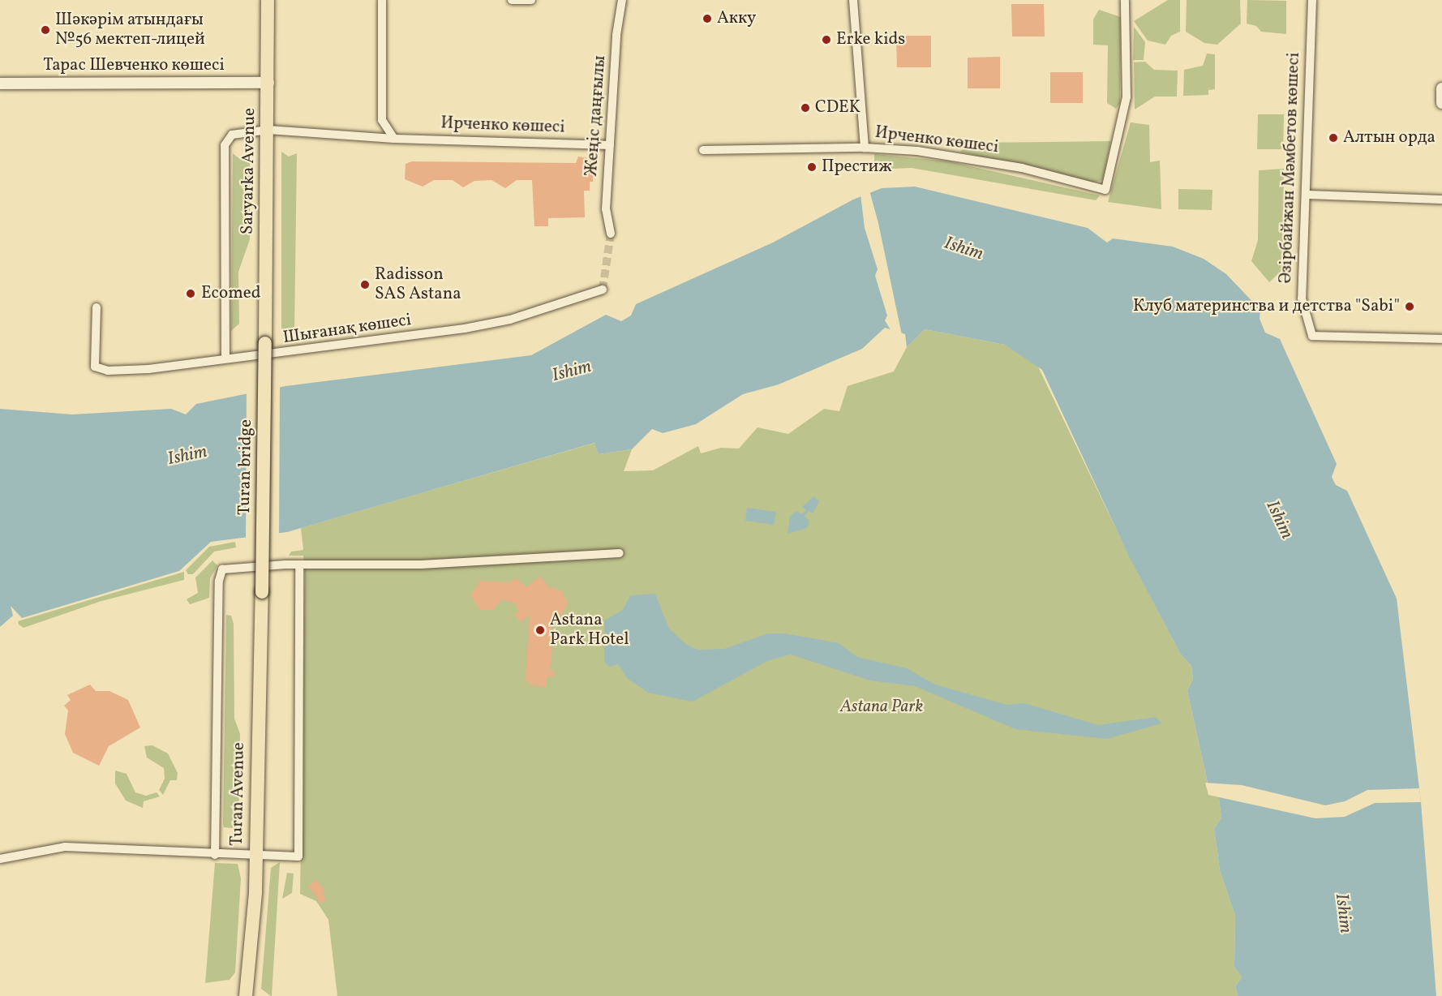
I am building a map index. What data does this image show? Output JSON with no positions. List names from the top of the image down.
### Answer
{
  "streets": {
    "main road": ["Saryarka Avenue", "Turan bridge", "Turan Avenue"],
    "street": [
      "Тарас Шевченко көшесі",
      "Жеңіс даңғылы",
      "Ирченко көшесі",
      "Әзірбайжан Мәмбетов көшесі",
      "Шығанақ көшесі"
    ]
  },
  "crossings": [
    ["Тарас Шевченко көшесі", "Saryarka Avenue"],
    ["Жеңіс даңғылы", "Ирченко көшесі"],
    ["Ирченко көшесі", "Saryarka Avenue"],
    ["Ирченко көшесі", "Шығанақ көшесі"],
    ["Saryarka Avenue", "Turan bridge"],
    ["Turan bridge", "Turan Avenue"]
  ],
  "water": ["Ishim"],
  "parks": ["Astana Park"],
  "places": [
    "Акку",
    "Шәкәрім атындағы №56 мектеп-лицей",
    "Erke kids",
    "CDEK",
    "Алтын орда",
    "Престиж",
    "Radisson SAS Astana",
    "Ecomed",
    "Клуб материнства и детства \"Sabi\"",
    "Astana Park Hotel"
  ]
}
